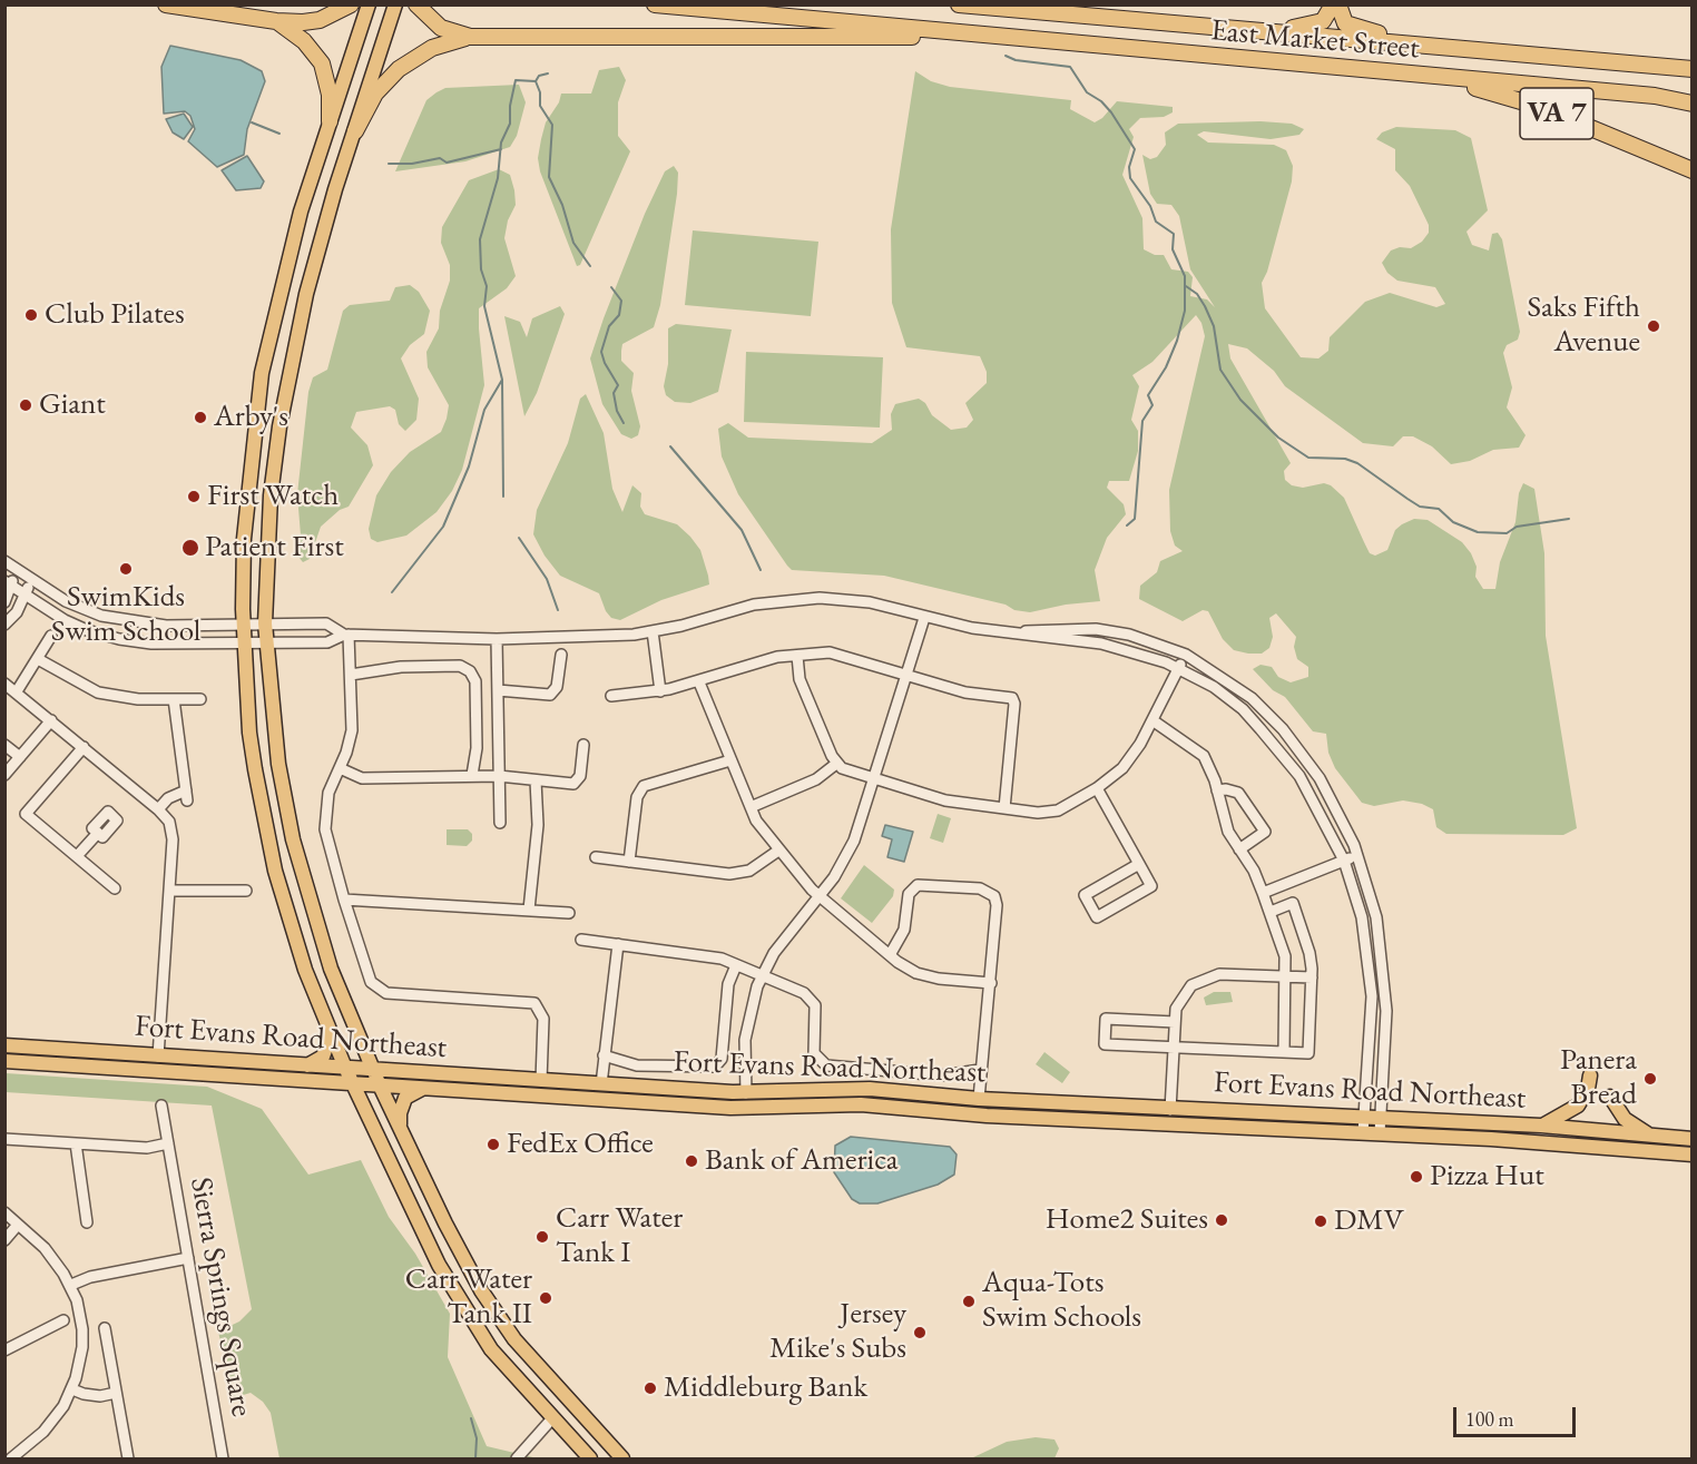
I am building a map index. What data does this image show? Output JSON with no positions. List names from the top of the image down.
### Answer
{
  "streets": {
    "highway": ["East Market Street", "VA 7"],
    "main road": ["Fort Evans Road Northeast"],
    "street": ["Sierra Springs Square"]
  },
  "crossings": [
    ["East Market Street", "VA 7"]
  ],
  "places": [
    "Club Pilates",
    "Saks Fifth Avenue",
    "Giant",
    "Arby's",
    "First Watch",
    "Patient First",
    "SwimKids Swim School",
    "Panera Bread",
    "FedEx Office",
    "Bank of America",
    "Pizza Hut",
    "Home2 Suites",
    "DMV",
    "Carr Water Tank I",
    "Carr Water Tank II",
    "Aqua-Tots Swim Schools",
    "Jersey Mike's Subs",
    "Middleburg Bank"
  ],
  "scale_bar": "100 m"
}
